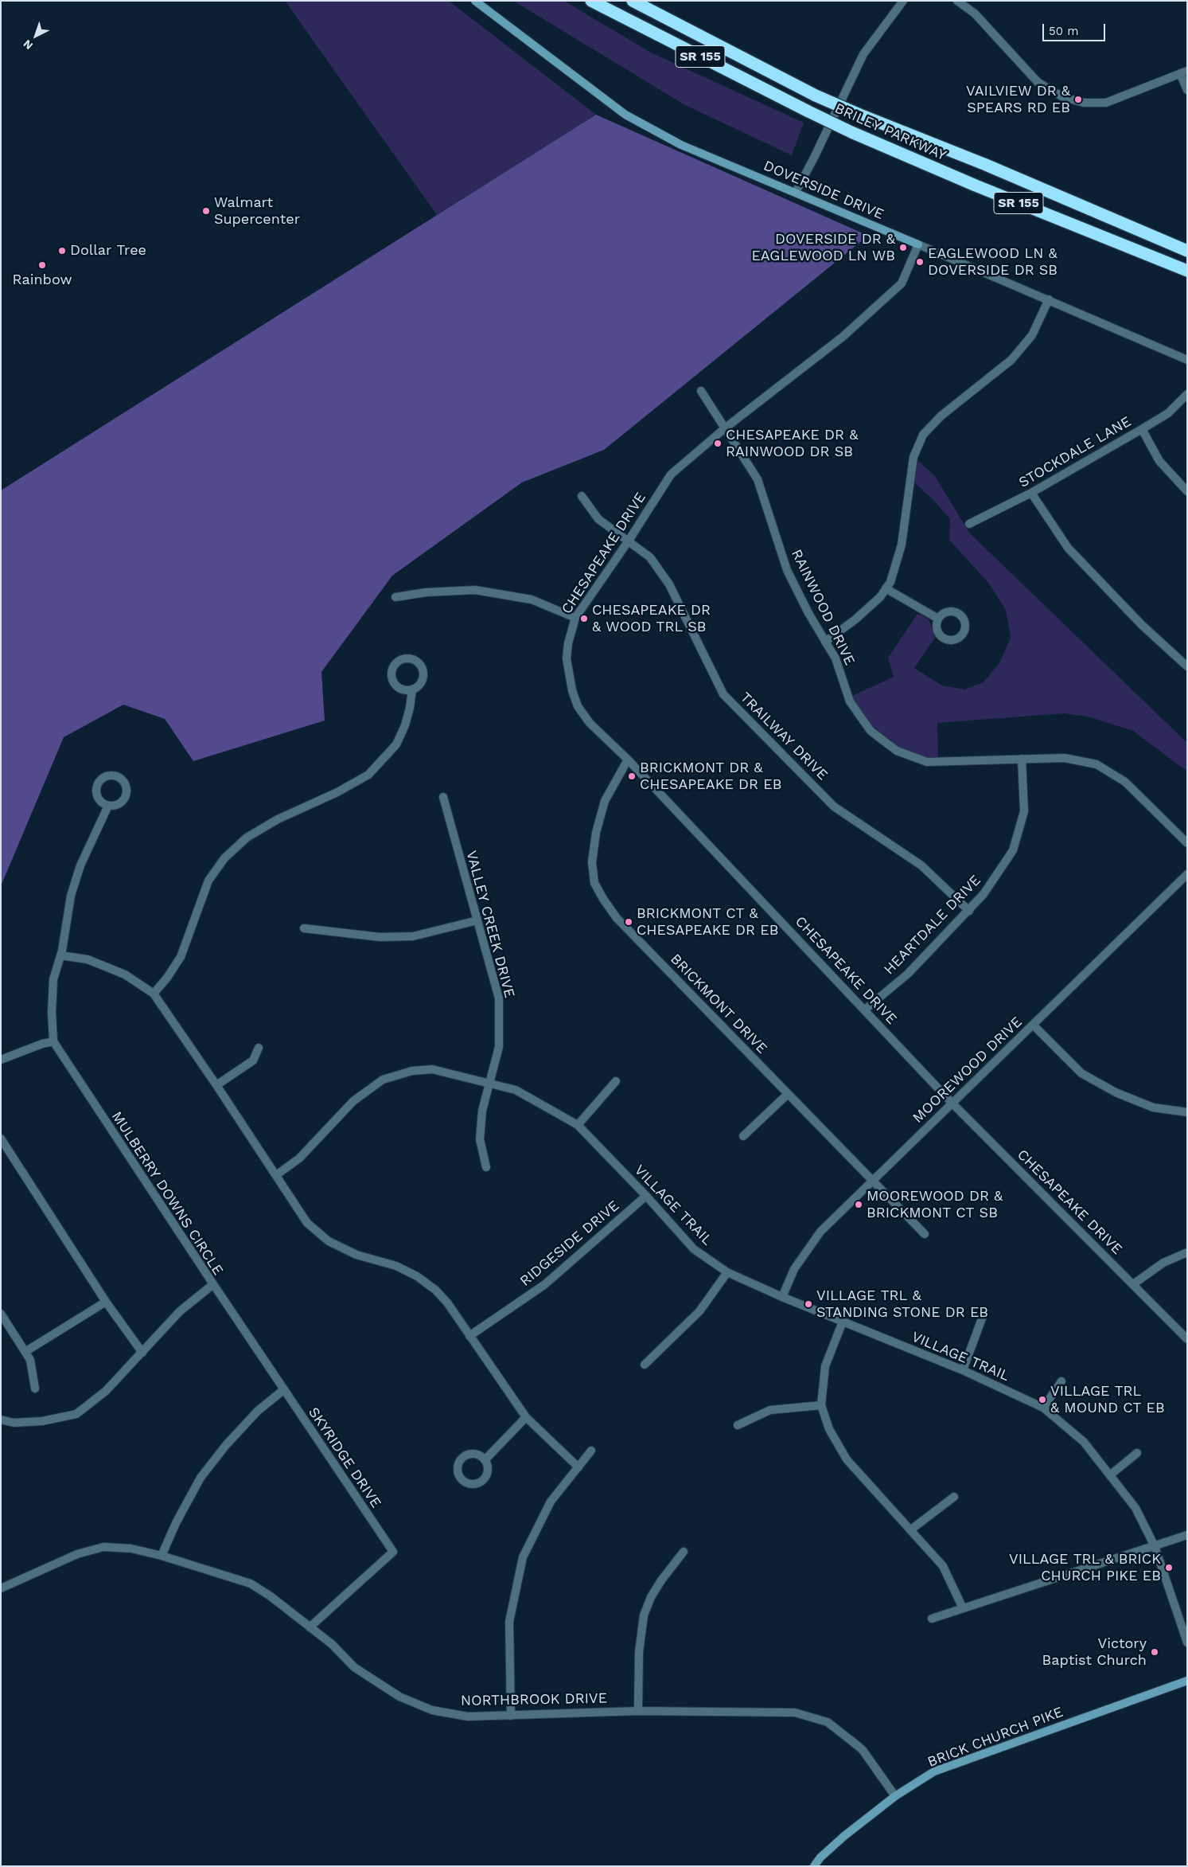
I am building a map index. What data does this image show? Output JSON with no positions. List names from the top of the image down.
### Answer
{
  "streets": {
    "highway": ["SR 155", "BRILEY PARKWAY"],
    "street": [
      "DOVERSIDE DRIVE",
      "STOCKDALE LANE",
      "CHESAPEAKE DRIVE",
      "RAINWOOD DRIVE",
      "TRAILWAY DRIVE",
      "VALLEY CREEK DRIVE",
      "HEARTDALE DRIVE",
      "BRICKMONT DRIVE",
      "MOOREWOOD DRIVE",
      "MULBERRY DOWNS CIRCLE",
      "VILLAGE TRAIL",
      "RIDGESIDE DRIVE",
      "SKYRIDGE DRIVE",
      "NORTHBROOK DRIVE",
      "BRICK CHURCH PIKE"
    ]
  },
  "crossings": [
    ["DOVERSIDE DRIVE", "CHESAPEAKE DRIVE"],
    ["CHESAPEAKE DRIVE", "RAINWOOD DRIVE"],
    ["CHESAPEAKE DRIVE", "TRAILWAY DRIVE"],
    ["CHESAPEAKE DRIVE", "HEARTDALE DRIVE"],
    ["CHESAPEAKE DRIVE", "BRICKMONT DRIVE"],
    ["CHESAPEAKE DRIVE", "MOOREWOOD DRIVE"],
    ["RAINWOOD DRIVE", "HEARTDALE DRIVE"],
    ["TRAILWAY DRIVE", "HEARTDALE DRIVE"],
    ["VALLEY CREEK DRIVE", "VILLAGE TRAIL"],
    ["BRICKMONT DRIVE", "MOOREWOOD DRIVE"],
    ["MOOREWOOD DRIVE", "VILLAGE TRAIL"],
    ["MULBERRY DOWNS CIRCLE", "SKYRIDGE DRIVE"],
    ["VILLAGE TRAIL", "RIDGESIDE DRIVE"],
    ["SKYRIDGE DRIVE", "NORTHBROOK DRIVE"],
    ["NORTHBROOK DRIVE", "BRICK CHURCH PIKE"]
  ],
  "places": [
    "VAILVIEW DR & SPEARS RD EB",
    "Walmart Supercenter",
    "DOVERSIDE DR & EAGLEWOOD LN WB",
    "Dollar Tree",
    "EAGLEWOOD LN & DOVERSIDE DR SB",
    "Rainbow",
    "CHESAPEAKE DR & RAINWOOD DR SB",
    "CHESAPEAKE DR & WOOD TRL SB",
    "BRICKMONT DR & CHESAPEAKE DR EB",
    "BRICKMONT CT & CHESAPEAKE DR EB",
    "MOOREWOOD DR & BRICKMONT CT SB",
    "VILLAGE TRL & STANDING STONE DR EB",
    "VILLAGE TRL & MOUND CT EB",
    "VILLAGE TRL & BRICK CHURCH PIKE EB",
    "Victory Baptist Church"
  ],
  "scale_bar": "50 m",
  "north": "bottom left"
}
